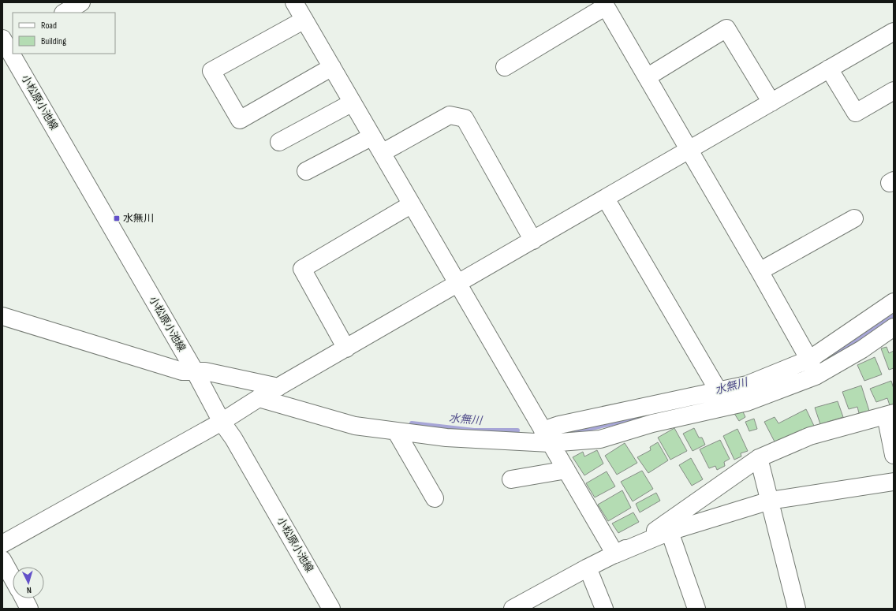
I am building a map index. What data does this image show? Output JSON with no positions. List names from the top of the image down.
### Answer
{
  "streets": {
    "street": ["小松原小池線"]
  },
  "water": ["水無川"],
  "places": {
    "transit": ["水無川"]
  },
  "legend": ["Road", "Building"],
  "north": "bottom"
}
